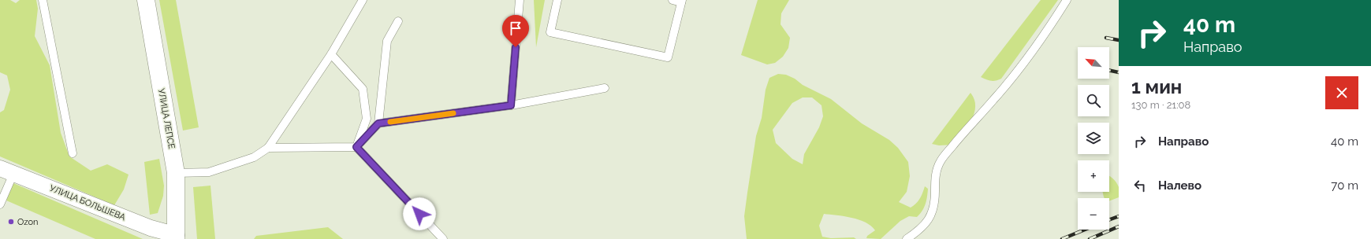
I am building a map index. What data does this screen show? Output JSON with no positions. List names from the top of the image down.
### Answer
{
  "streets": {
    "main road": ["УЛИЦА ЛЕПСЕ"],
    "street": ["УЛИЦА БОЛЬШЕВА"]
  },
  "crossings": [
    ["УЛИЦА ЛЕПСЕ", "УЛИЦА БОЛЬШЕВА"]
  ],
  "places": ["Ozon"],
  "north": "top left",
  "page": {
    "turn": ["40 m", "Направо"],
    "map_buttons": ["+", "−"],
    "heading": ["1 мин", "130 m · 21:08"],
    "list": [
      {
        "name": "Направо",
        "value": "40 m"
      },
      {
        "name": "Налево",
        "value": "70 m"
      }
    ]
  }
}
